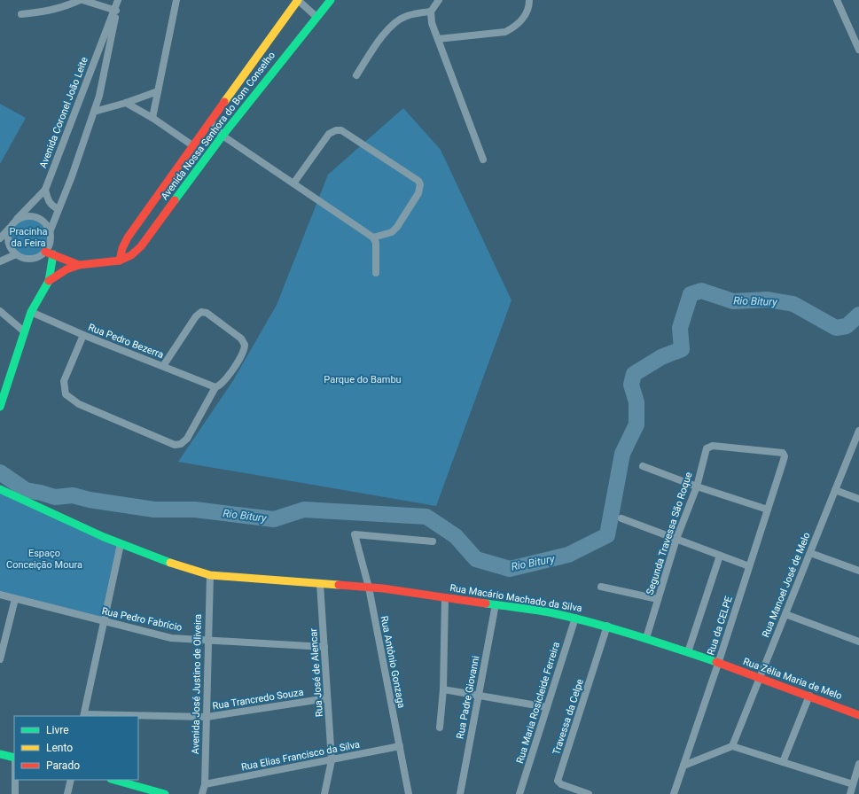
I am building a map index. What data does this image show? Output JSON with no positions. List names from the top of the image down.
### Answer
{
  "streets": {
    "street": [
      "Avenida Coronel João Leite",
      "Avenida Nossa Senhora do Bom Conselho",
      "Rua Pedro Bezerra",
      "Segunda Travessa São Roque",
      "Rua Manoel José de Melo",
      "Rua Macário Machado da Silva",
      "Rua Pedro Fabrício",
      "Rua da CELPE",
      "Rua Antônio Gonzaga",
      "Rua José de Alencar",
      "Rua Zélia Maria de Melo",
      "Avenida José Justino de Oliveira",
      "Rua Padre Giovanni",
      "Rua Trancredo Souza",
      "Rua Maria Rosicleide Ferreira",
      "Travessa da Celpe",
      "Rua Elias Francisco da Silva"
    ]
  },
  "crossings": [
    ["Avenida Coronel João Leite", "Avenida Nossa Senhora do Bom Conselho"],
    ["Segunda Travessa São Roque", "Rua Macário Machado da Silva"],
    ["Segunda Travessa São Roque", "Rua da CELPE"],
    ["Rua Manoel José de Melo", "Rua Zélia Maria de Melo"],
    ["Rua Macário Machado da Silva", "Rua da CELPE"],
    ["Rua Macário Machado da Silva", "Rua Antônio Gonzaga"],
    ["Rua Macário Machado da Silva", "Rua José de Alencar"],
    ["Rua Macário Machado da Silva", "Rua Zélia Maria de Melo"],
    ["Rua Macário Machado da Silva", "Avenida José Justino de Oliveira"],
    ["Rua Macário Machado da Silva", "Rua Padre Giovanni"],
    ["Rua Macário Machado da Silva", "Rua Maria Rosicleide Ferreira"],
    ["Rua Macário Machado da Silva", "Travessa da Celpe"],
    ["Rua Pedro Fabrício", "Rua José de Alencar"],
    ["Rua Pedro Fabrício", "Avenida José Justino de Oliveira"],
    ["Rua da CELPE", "Rua Zélia Maria de Melo"],
    ["Rua Antônio Gonzaga", "Rua Elias Francisco da Silva"],
    ["Rua José de Alencar", "Rua Trancredo Souza"],
    ["Rua José de Alencar", "Rua Elias Francisco da Silva"],
    ["Avenida José Justino de Oliveira", "Rua Trancredo Souza"],
    ["Avenida José Justino de Oliveira", "Rua Elias Francisco da Silva"]
  ],
  "water": ["Rio Bitury"],
  "parks": ["Pracinha da Feira", "Parque do Bambu", "Espaço Conceição Moura"],
  "legend": ["Livre", "Lento", "Parado"]
}
